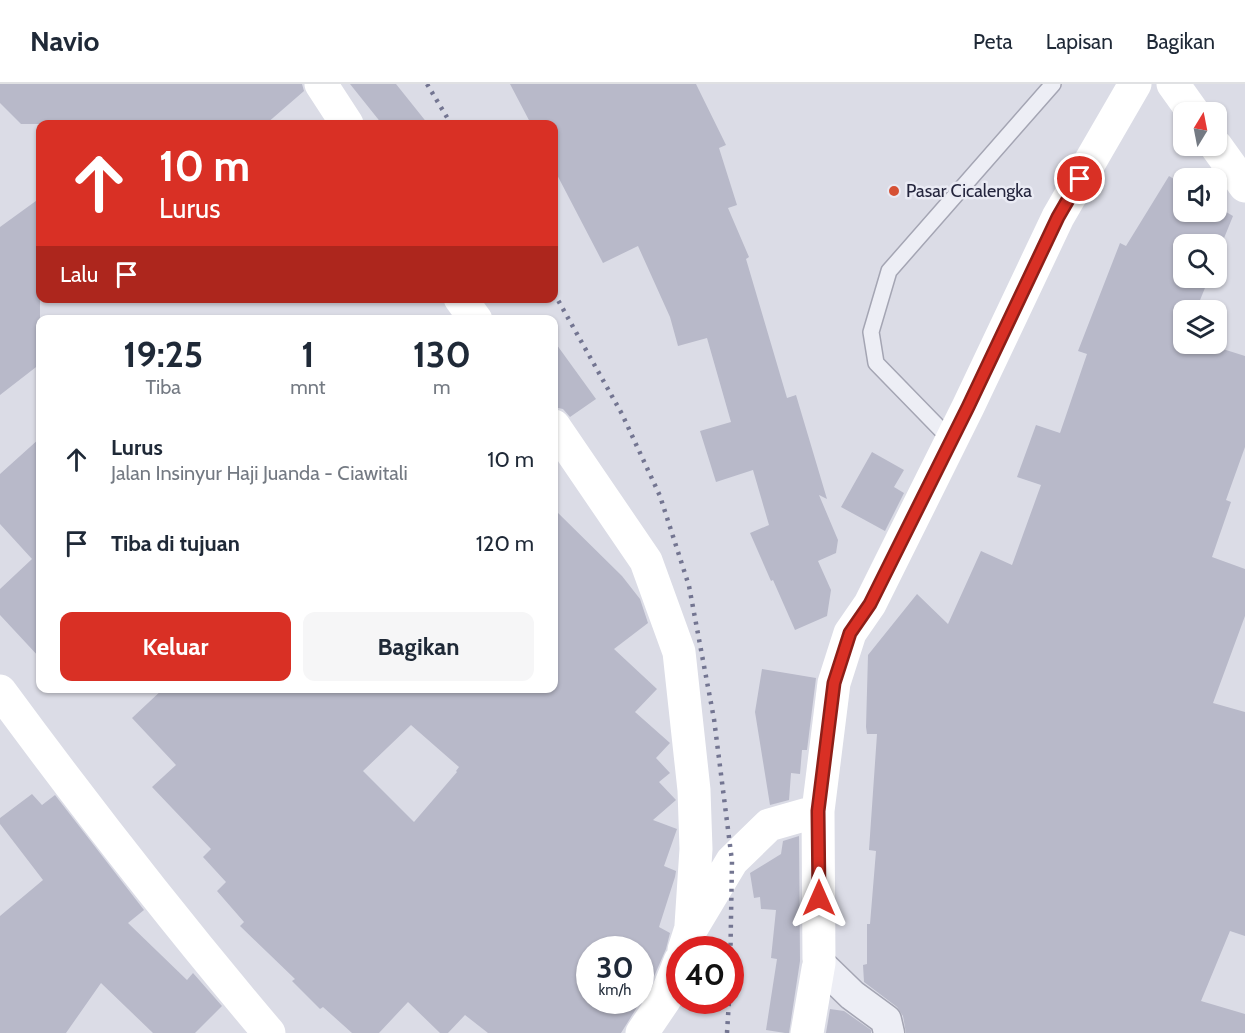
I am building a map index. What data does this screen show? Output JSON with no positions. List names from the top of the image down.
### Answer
{
  "places": ["Pasar Cicalengka"],
  "north": "top",
  "page": {
    "header": "Navio",
    "nav": ["Peta", "Lapisan", "Bagikan"],
    "turn": ["10 m", "Lurus"],
    "then": "Lalu",
    "eta": [
      "19:25",
      "Tiba",
      "1",
      "mnt",
      "130",
      "m"
    ],
    "list": [
      {
        "name": "Lurus",
        "note": "Jalan Insinyur Haji Juanda - Ciawitali",
        "value": "10 m"
      },
      {
        "name": "Tiba di tujuan",
        "value": "120 m"
      }
    ],
    "buttons": ["Keluar", "Bagikan"],
    "speed": "30 km/h",
    "limit": "40"
  }
}
